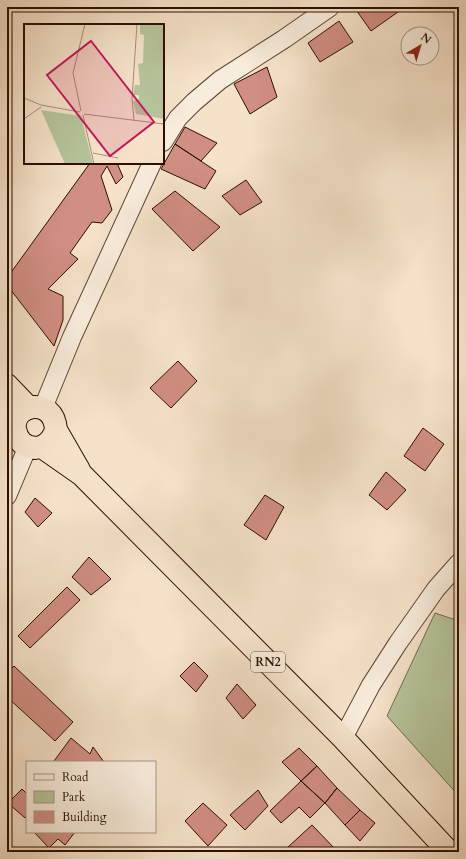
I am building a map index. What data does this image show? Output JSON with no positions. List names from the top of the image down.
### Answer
{
  "streets": {
    "highway": ["RN2"]
  },
  "legend": ["Road", "Park", "Building"],
  "north": "top right"
}
